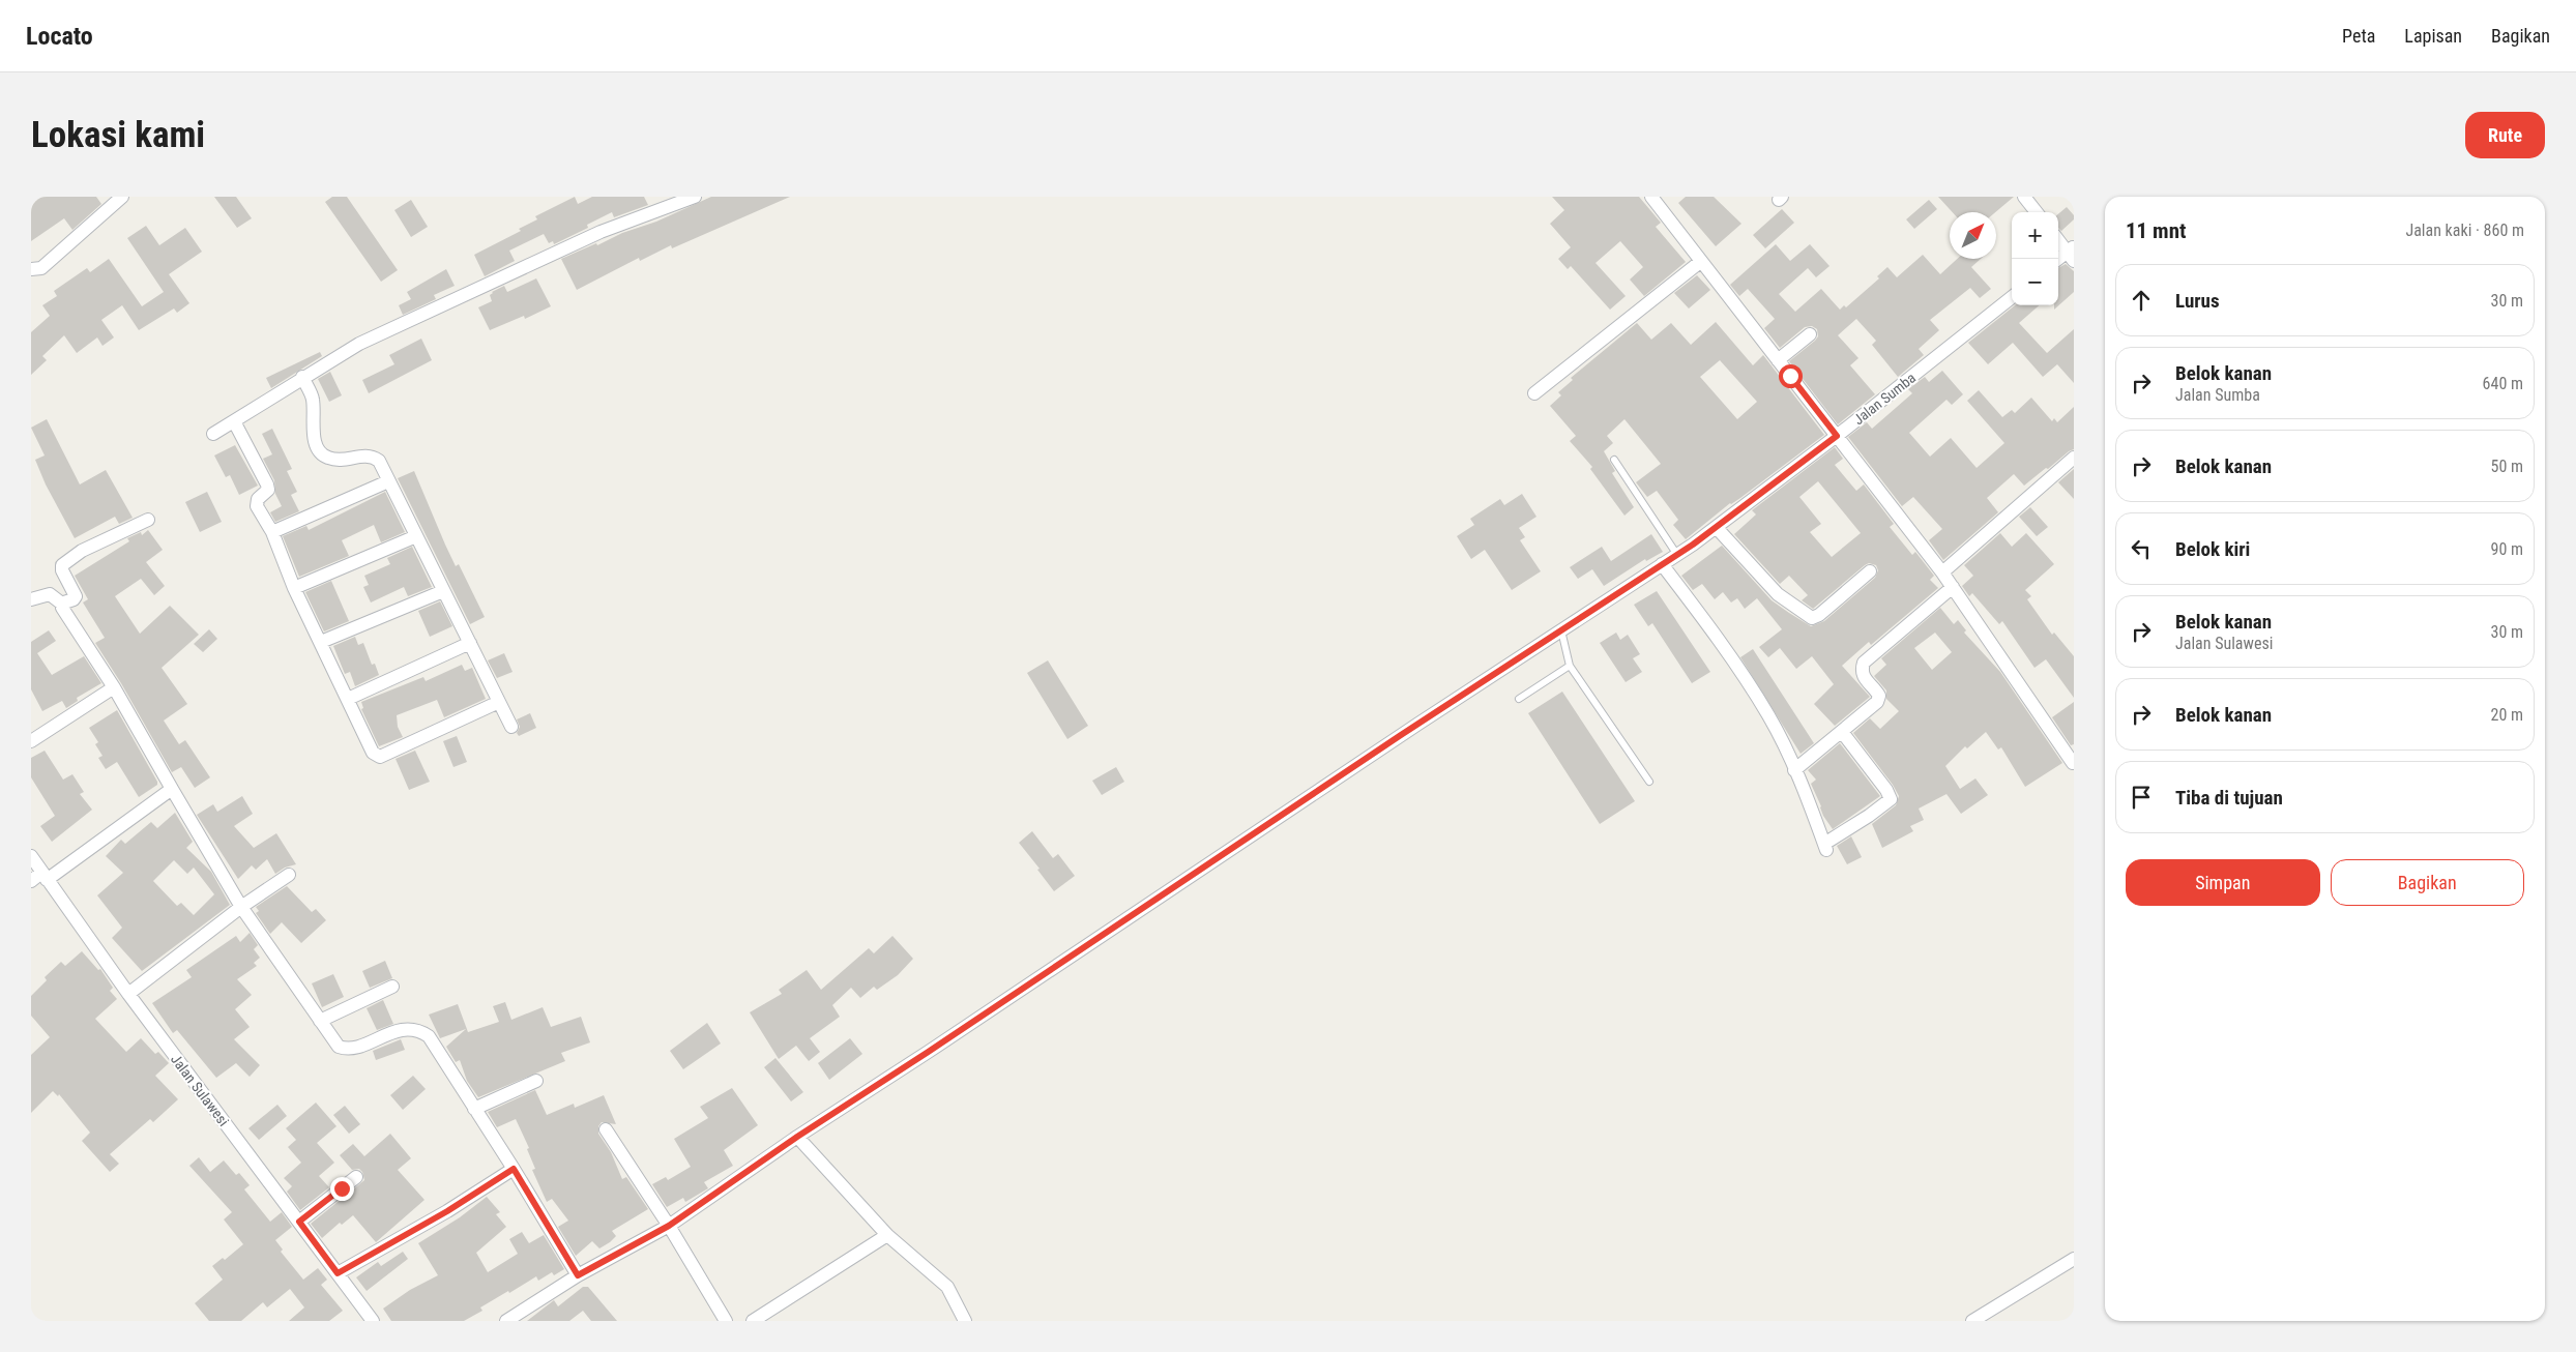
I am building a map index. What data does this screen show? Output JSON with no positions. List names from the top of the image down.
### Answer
{
  "streets": {
    "street": ["Jalan Sumba", "Jalan Sulawesi"]
  },
  "north": "top right",
  "page": {
    "header": "Locato",
    "nav": ["Peta", "Lapisan", "Bagikan"],
    "buttons": [
      "Rute",
      ["Simpan", "Bagikan"]
    ],
    "title": "Lokasi kami",
    "heading": ["11 mnt", "Jalan kaki · 860 m"],
    "map_buttons": ["+", "−"],
    "list": [
      ["Lurus", "30 m"],
      ["Belok kanan", "Jalan Sumba", "640 m"],
      ["Belok kanan", "50 m"],
      ["Belok kiri", "90 m"],
      ["Belok kanan", "Jalan Sulawesi", "30 m"],
      ["Belok kanan", "20 m"],
      "Tiba di tujuan"
    ]
  }
}
